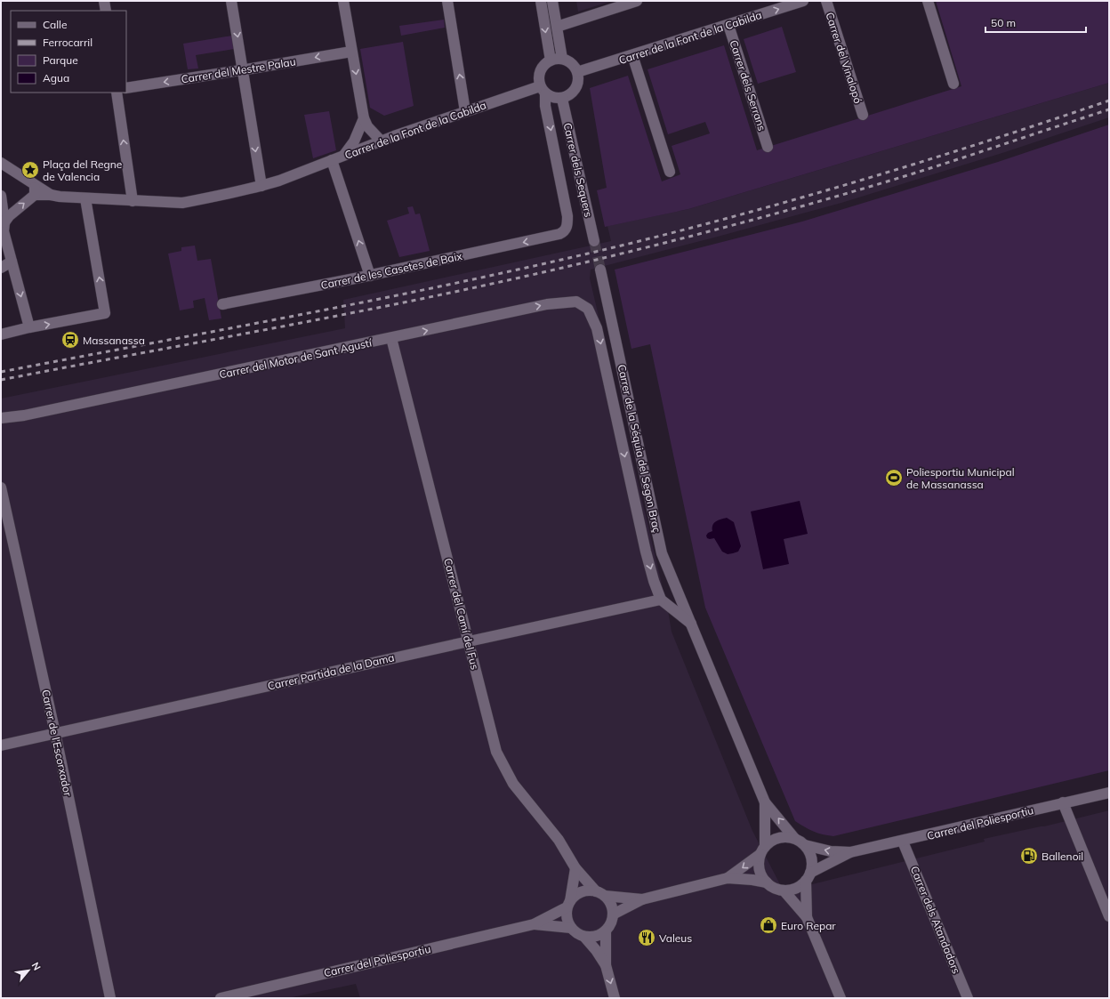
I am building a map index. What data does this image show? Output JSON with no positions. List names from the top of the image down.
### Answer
{
  "streets": {
    "street": [
      "Carrer de la Font de la Cabilda",
      "Carrer del Vinalopó",
      "Carrer del Mestre Palau",
      "Carrer dels Serrans",
      "Carrer dels Sequers",
      "Carrer de les Casetes de Baix",
      "Carrer del Motor de Sant Agustí",
      "Carrer de la Séquia del Segon Braç",
      "Carrer del Camí del Fus",
      "Carrer Partida de la Dama",
      "Carrer de l'Escorxador",
      "Carrer del Poliesportiu",
      "Carrer dels Atandadors"
    ]
  },
  "crossings": [
    ["Carrer de la Font de la Cabilda", "Carrer dels Serrans"],
    ["Carrer de la Font de la Cabilda", "Carrer dels Sequers"],
    ["Carrer dels Sequers", "Carrer de les Casetes de Baix"],
    ["Carrer del Motor de Sant Agustí", "Carrer de la Séquia del Segon Braç"],
    ["Carrer del Motor de Sant Agustí", "Carrer del Camí del Fus"],
    ["Carrer de la Séquia del Segon Braç", "Carrer Partida de la Dama"],
    ["Carrer de la Séquia del Segon Braç", "Carrer del Poliesportiu"],
    ["Carrer del Camí del Fus", "Carrer Partida de la Dama"],
    ["Carrer del Camí del Fus", "Carrer del Poliesportiu"],
    ["Carrer Partida de la Dama", "Carrer de l'Escorxador"],
    ["Carrer del Poliesportiu", "Carrer dels Atandadors"]
  ],
  "one_way": ["Carrer del Mestre Palau", "Carrer de les Casetes de Baix"],
  "places": {
    "place": ["Plaça del Regne de Valencia"],
    "station": ["Massanassa"],
    "sports": ["Poliesportiu Municipal de Massanassa"],
    "fuel station": ["Ballenoil"],
    "shop": ["Euro Repar"],
    "restaurant": ["Valeus"]
  },
  "legend": [
    "Calle",
    "Ferrocarril",
    "Parque",
    "Agua"
  ],
  "scale_bar": "50 m",
  "north": "top right"
}
